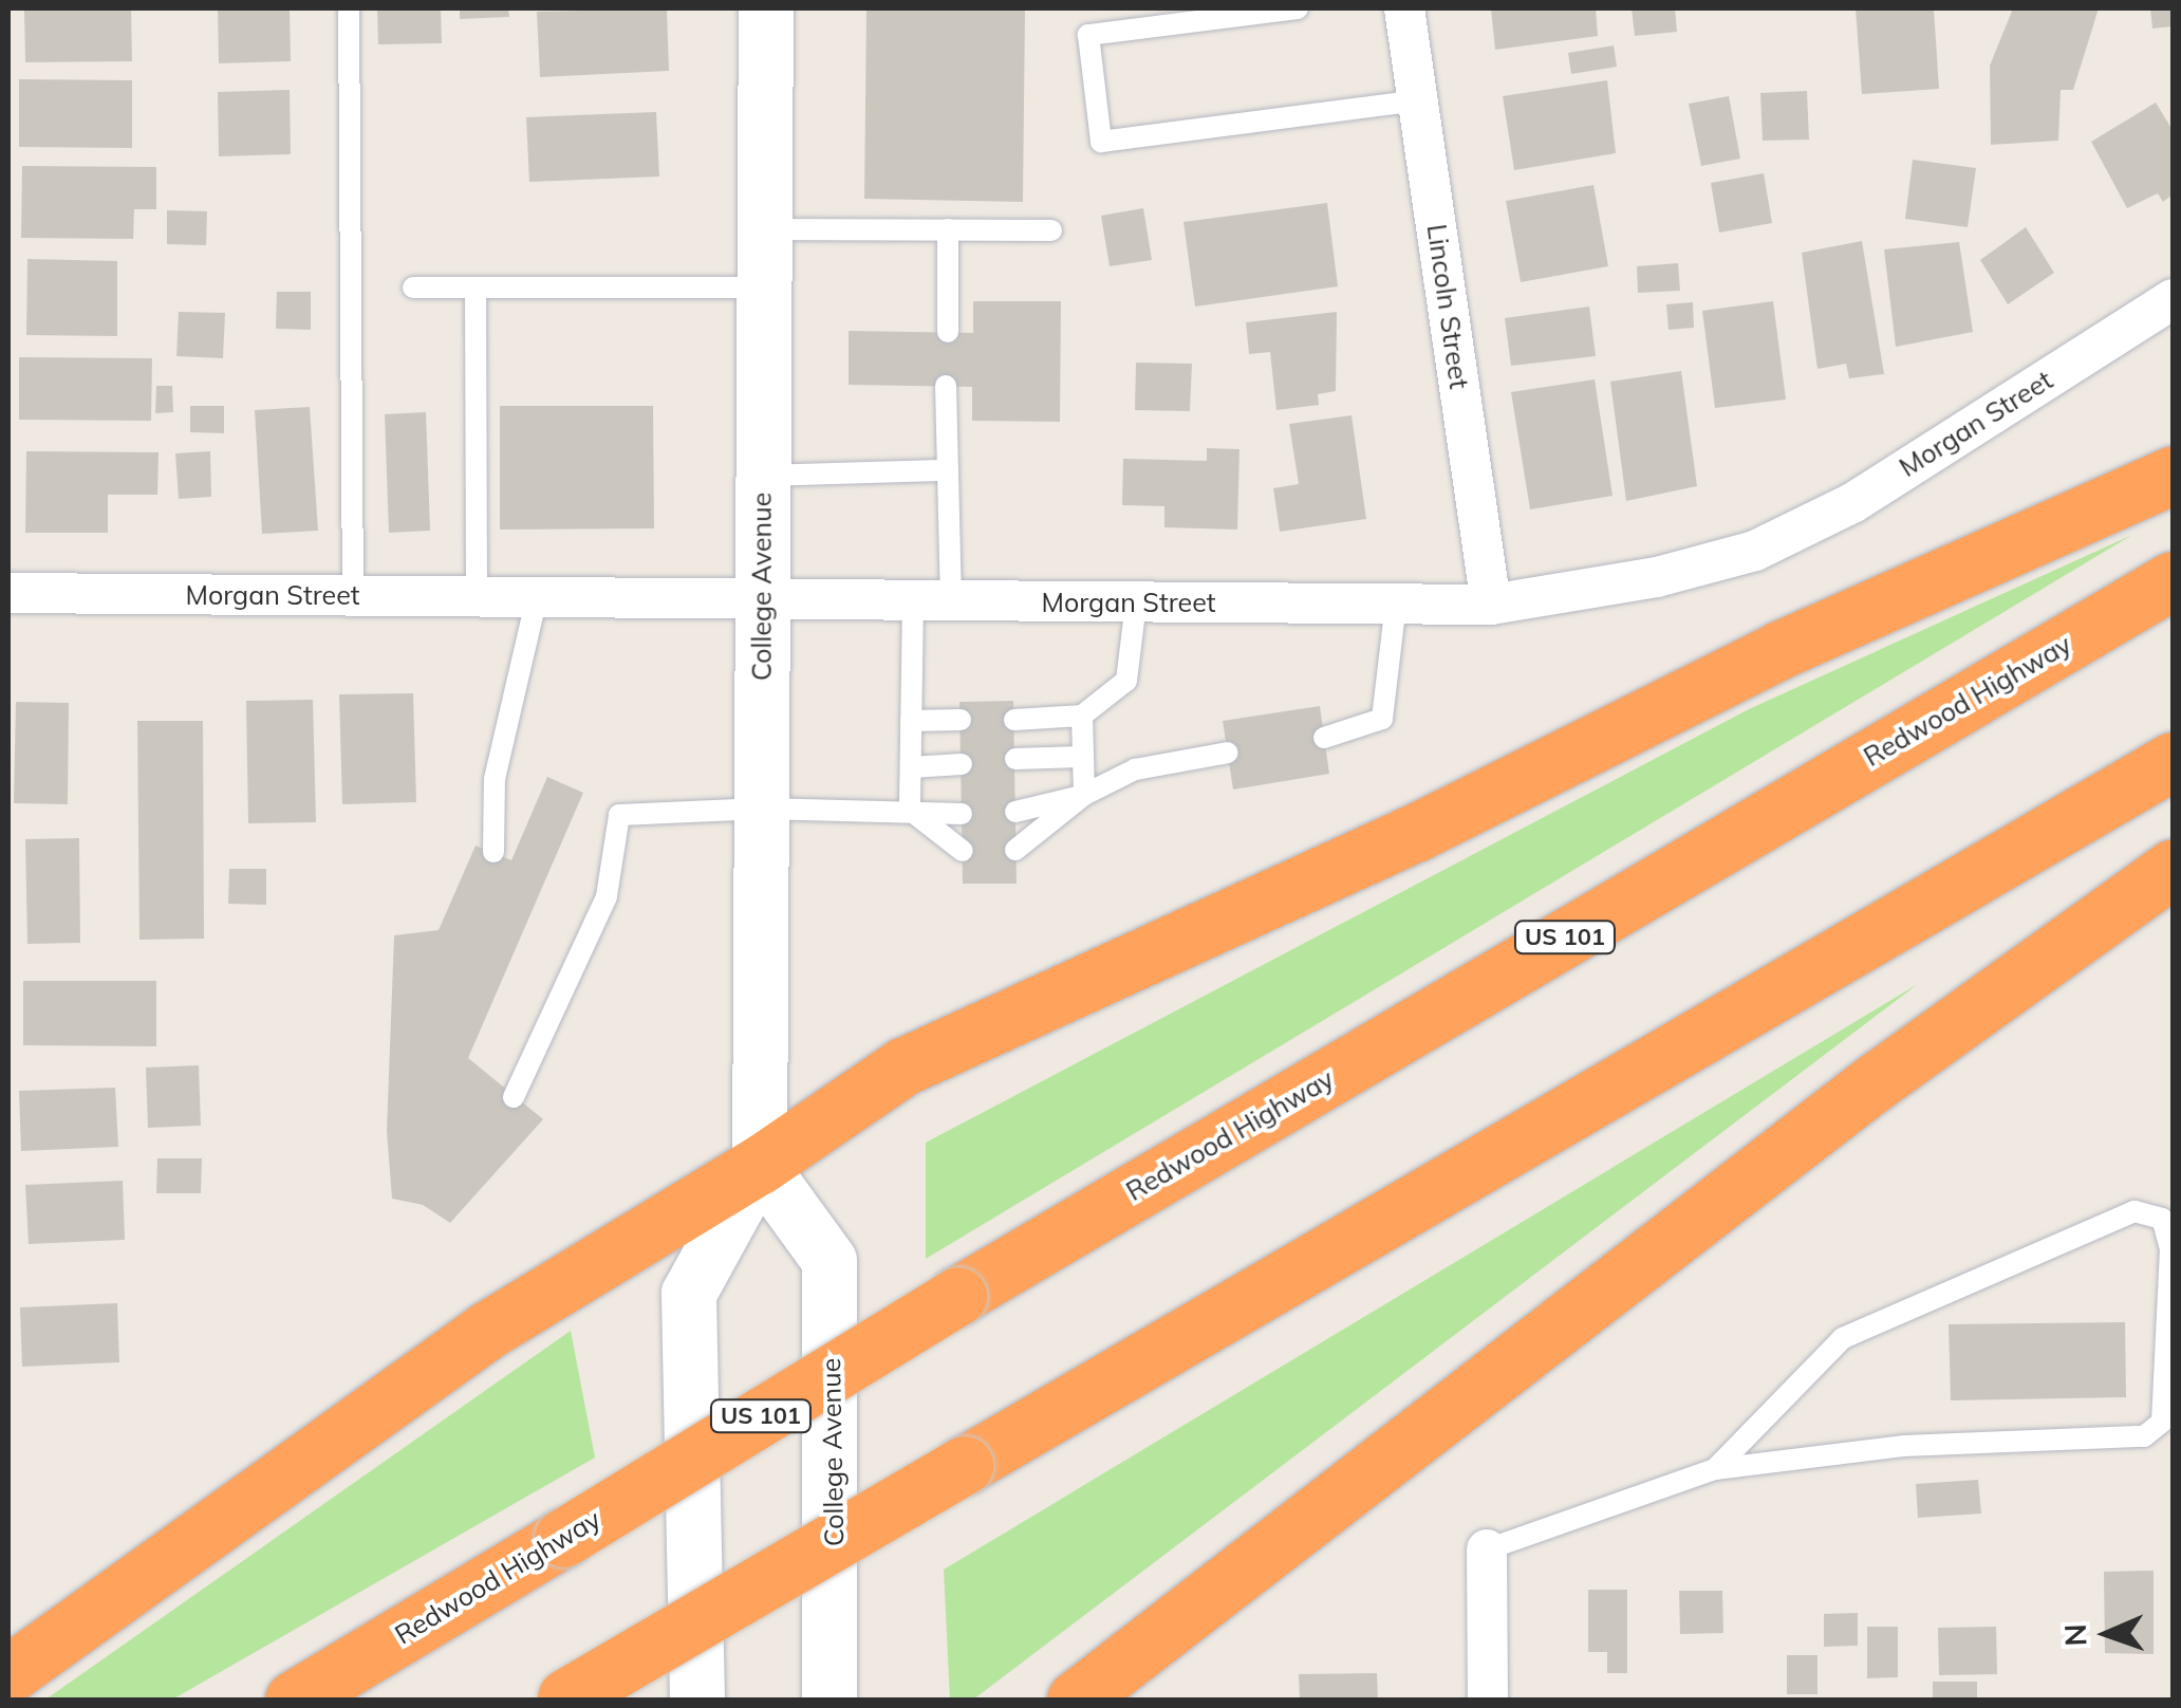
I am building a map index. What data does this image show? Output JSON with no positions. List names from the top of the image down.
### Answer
{
  "streets": {
    "highway": ["Redwood Highway", "US 101"],
    "main road": ["College Avenue"],
    "street": ["Lincoln Street", "Morgan Street"]
  },
  "crossings": [
    ["Lincoln Street", "Morgan Street"],
    ["Morgan Street", "College Avenue"]
  ],
  "north": "left"
}
